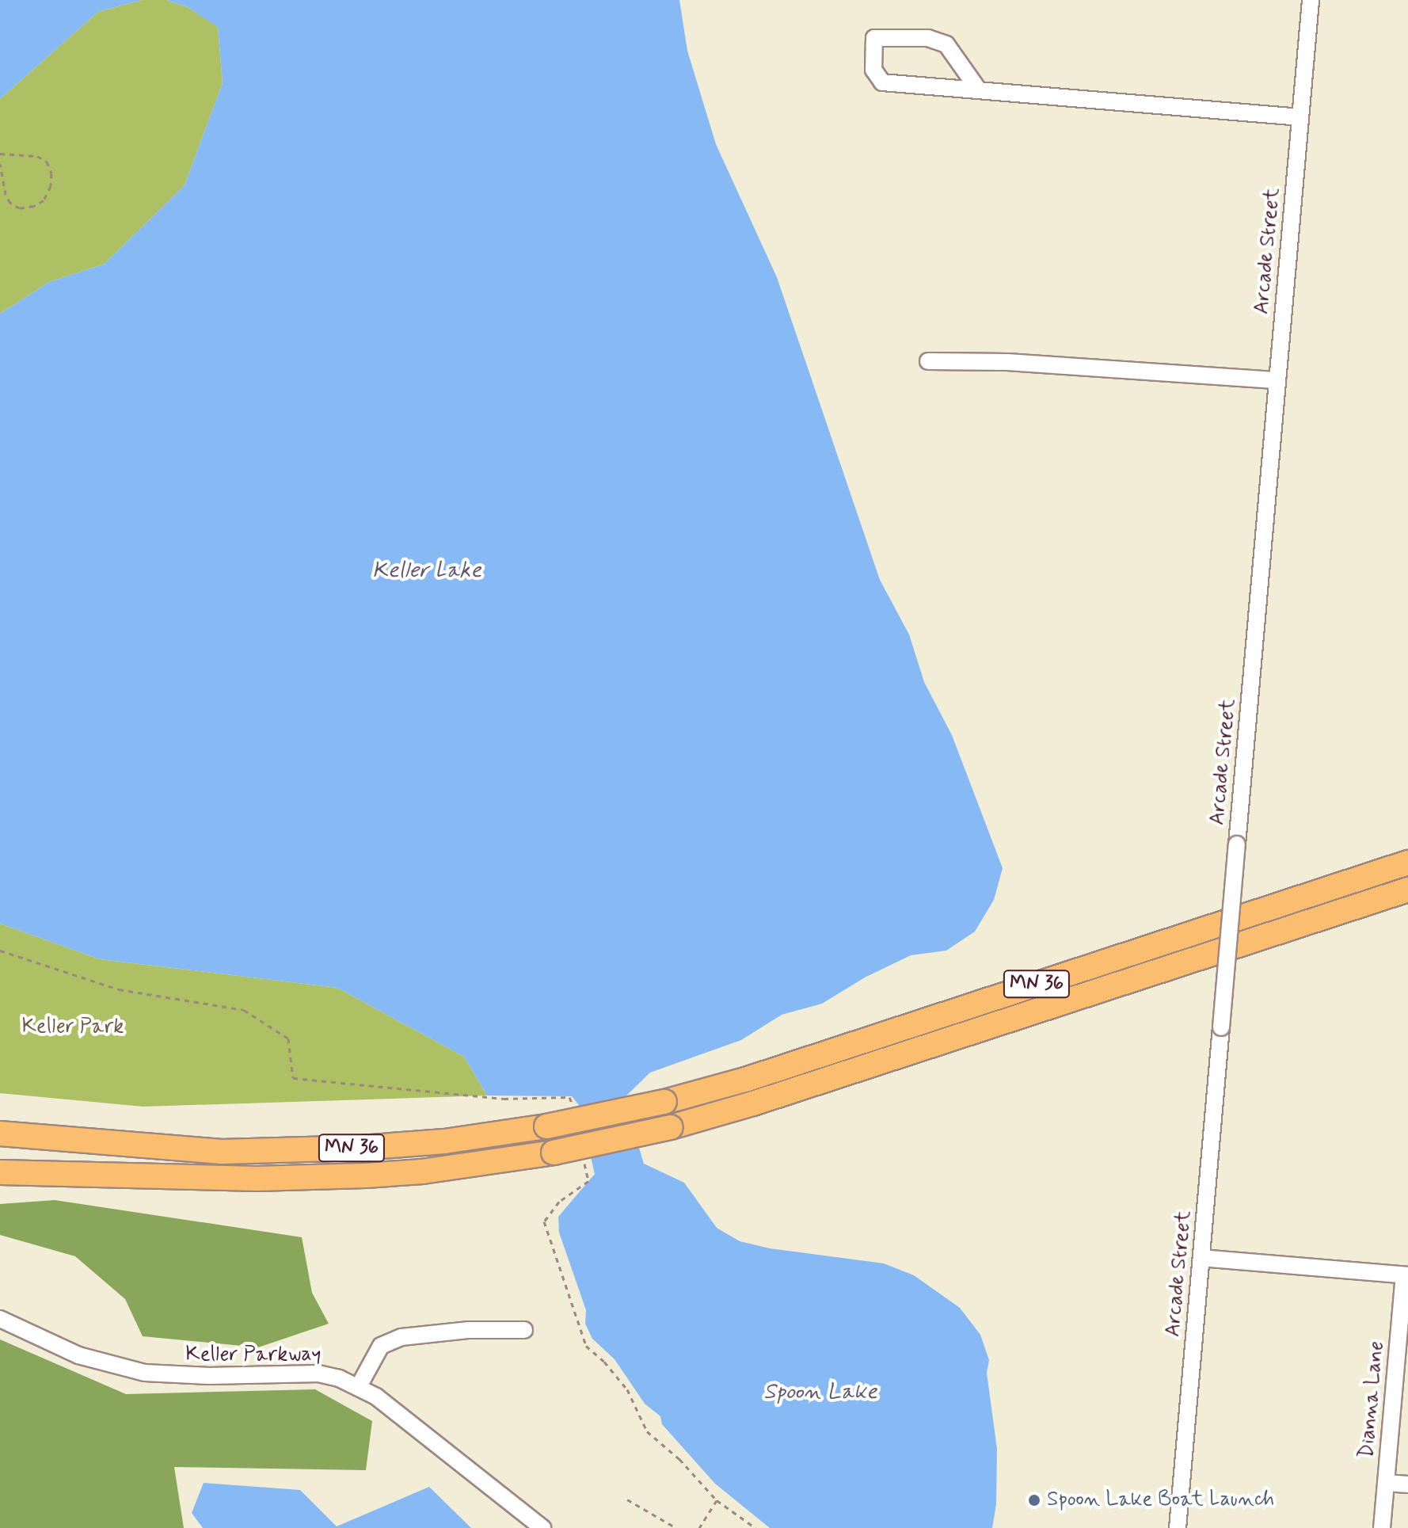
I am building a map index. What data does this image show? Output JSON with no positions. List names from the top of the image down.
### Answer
{
  "streets": {
    "highway": ["MN 36"],
    "street": ["Arcade Street", "Keller Parkway", "Dianna Lane"]
  },
  "water": ["Keller Lake", "Spoon Lake"],
  "parks": ["Keller Park"],
  "places": ["Spoon Lake Boat Launch"]
}
